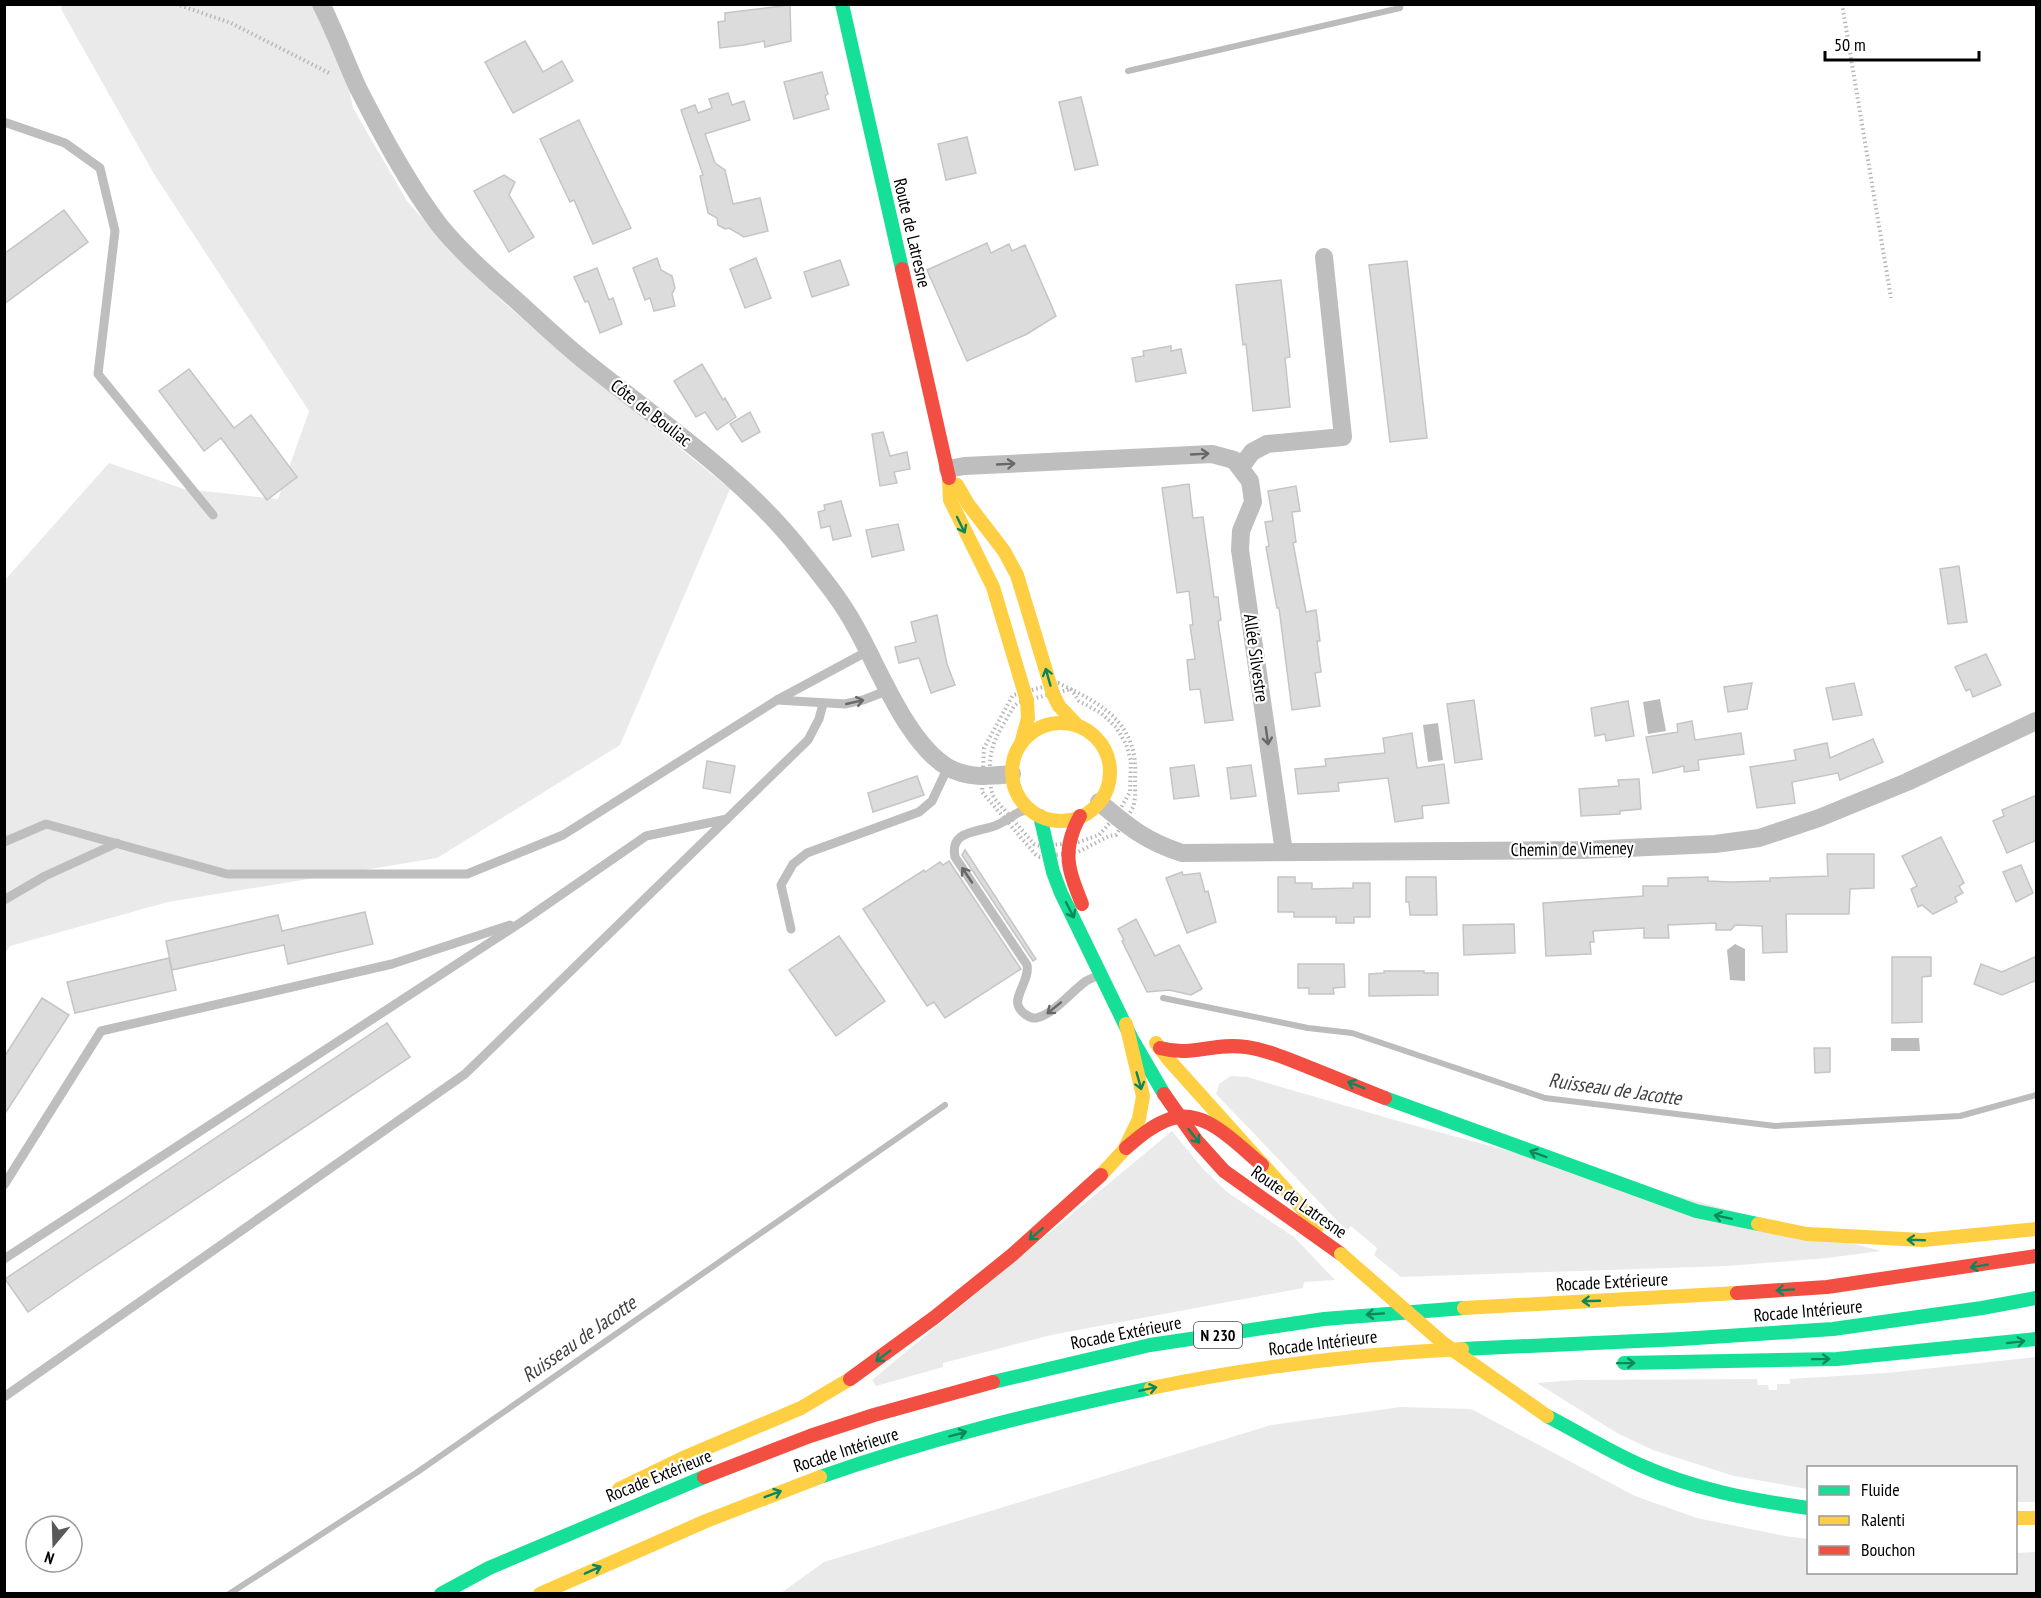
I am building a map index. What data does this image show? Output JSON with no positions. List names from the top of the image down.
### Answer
{
  "streets": {
    "main road": [
      "Route de Latresne",
      "Rocade Extérieure",
      "Rocade Intérieure",
      "N 230"
    ],
    "street": ["Côte de Bouliac", "Allée Silvestre", "Chemin de Vimeney"]
  },
  "crossings": [
    ["Route de Latresne", "Côte de Bouliac"],
    ["Route de Latresne", "Chemin de Vimeney"],
    ["Côte de Bouliac", "Chemin de Vimeney"],
    ["Allée Silvestre", "Chemin de Vimeney"]
  ],
  "one_way": ["Allée Silvestre"],
  "water": ["Ruisseau de Jacotte"],
  "legend": ["Fluide", "Ralenti", "Bouchon"],
  "scale_bar": "50 m",
  "north": "bottom"
}
